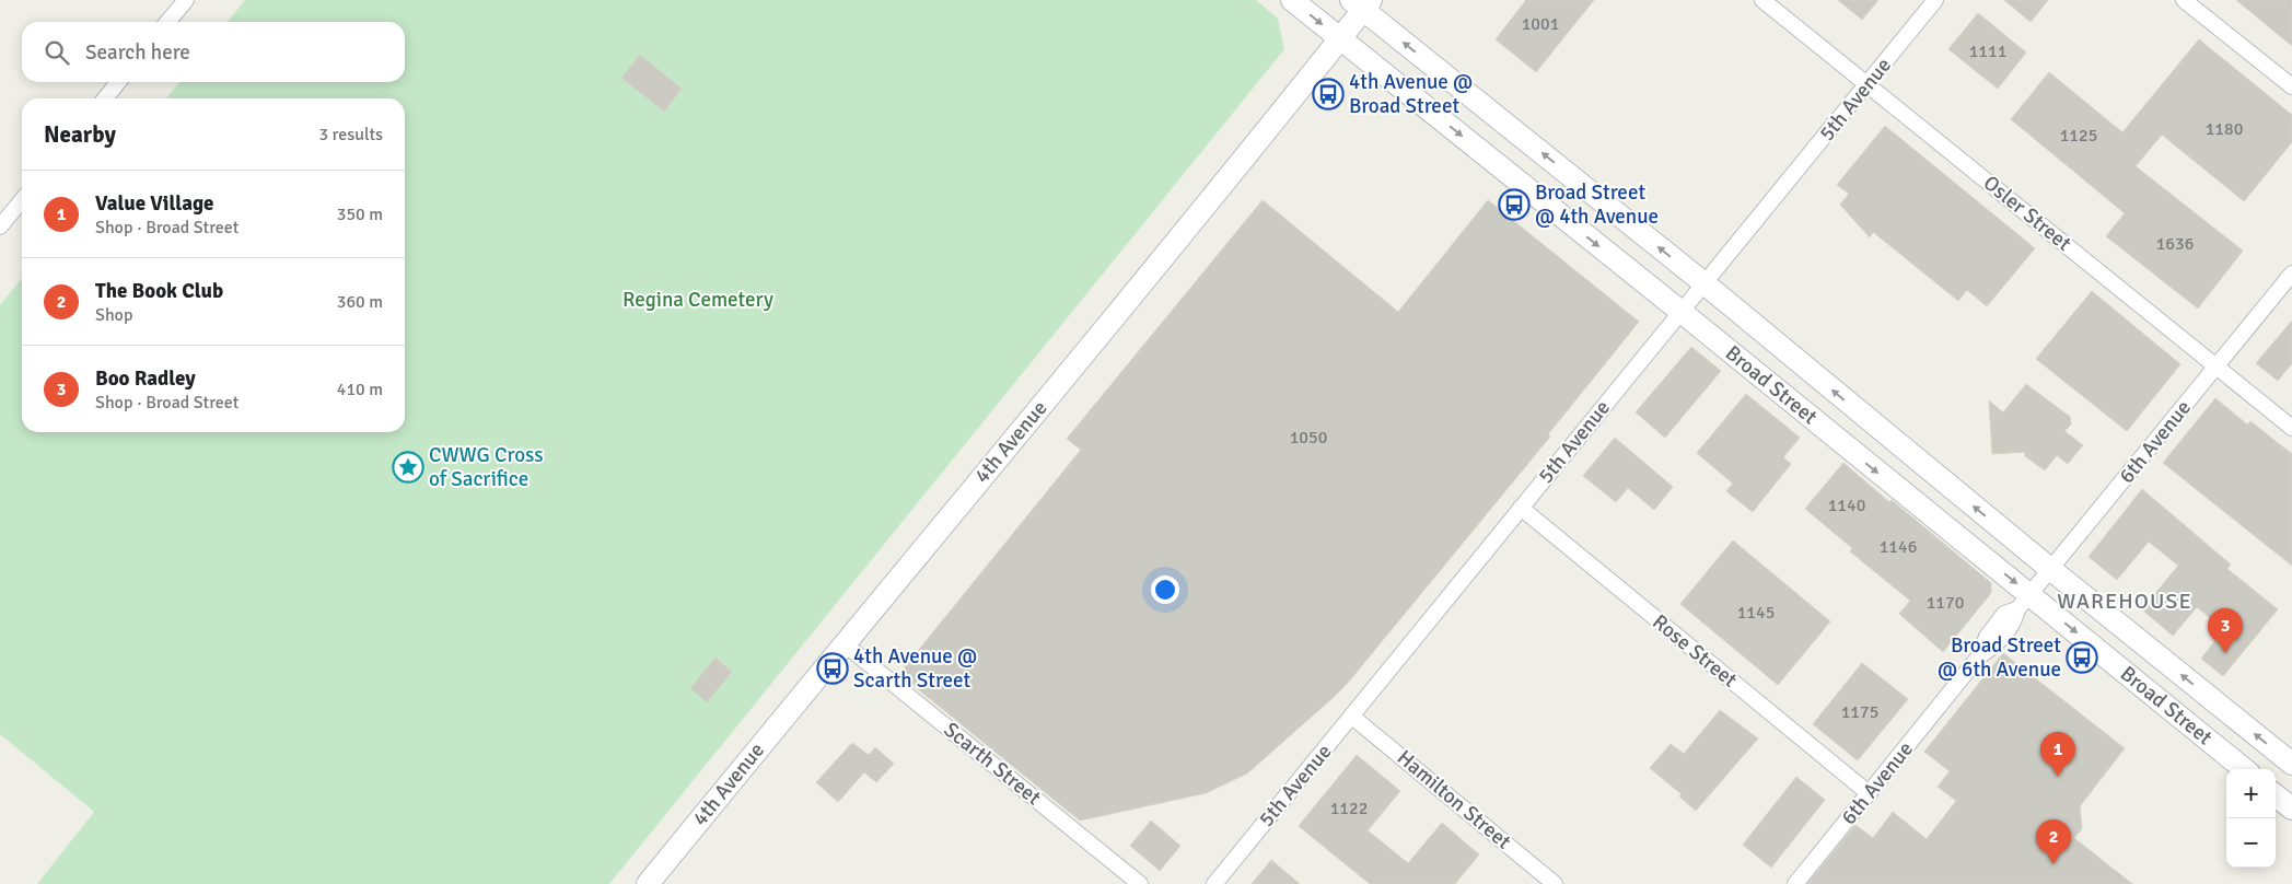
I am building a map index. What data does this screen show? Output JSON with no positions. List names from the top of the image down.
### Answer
{
  "streets": {
    "main road": ["Broad Street", "4th Avenue"],
    "street": [
      "5th Avenue",
      "Osler Street",
      "6th Avenue",
      "Rose Street",
      "Scarth Street",
      "Hamilton Street"
    ]
  },
  "crossings": [
    ["5th Avenue", "Osler Street"],
    ["5th Avenue", "Broad Street"],
    ["5th Avenue", "Rose Street"],
    ["5th Avenue", "Hamilton Street"],
    ["Osler Street", "6th Avenue"],
    ["Broad Street", "4th Avenue"],
    ["Broad Street", "6th Avenue"],
    ["4th Avenue", "Scarth Street"],
    ["6th Avenue", "Rose Street"]
  ],
  "districts": ["WAREHOUSE"],
  "parks": ["Regina Cemetery"],
  "places": {
    "bus stop": [
      "4th Avenue @ Broad Street",
      "Broad Street @ 4th Avenue",
      "Broad Street @ 6th Avenue",
      "4th Avenue @ Scarth Street"
    ],
    "place": ["CWWG Cross of Sacrifice"]
  },
  "house_numbers": [
    "1001",
    "1111",
    "1180",
    "1125",
    "1636",
    "1050",
    "1140",
    "1146",
    "1170",
    "1145",
    "1175",
    "1122"
  ],
  "page": {
    "search": "Search here",
    "heading": ["Nearby", "3 results"],
    "list": [
      {
        "mark": "1",
        "name": "Value Village",
        "note": "Shop · Broad Street",
        "value": "350 m"
      },
      {
        "mark": "2",
        "name": "The Book Club",
        "note": "Shop",
        "value": "360 m"
      },
      {
        "mark": "3",
        "name": "Boo Radley",
        "note": "Shop · Broad Street",
        "value": "410 m"
      }
    ],
    "pins": ["3", "1", "2"],
    "map_buttons": ["+", "−"]
  }
}
